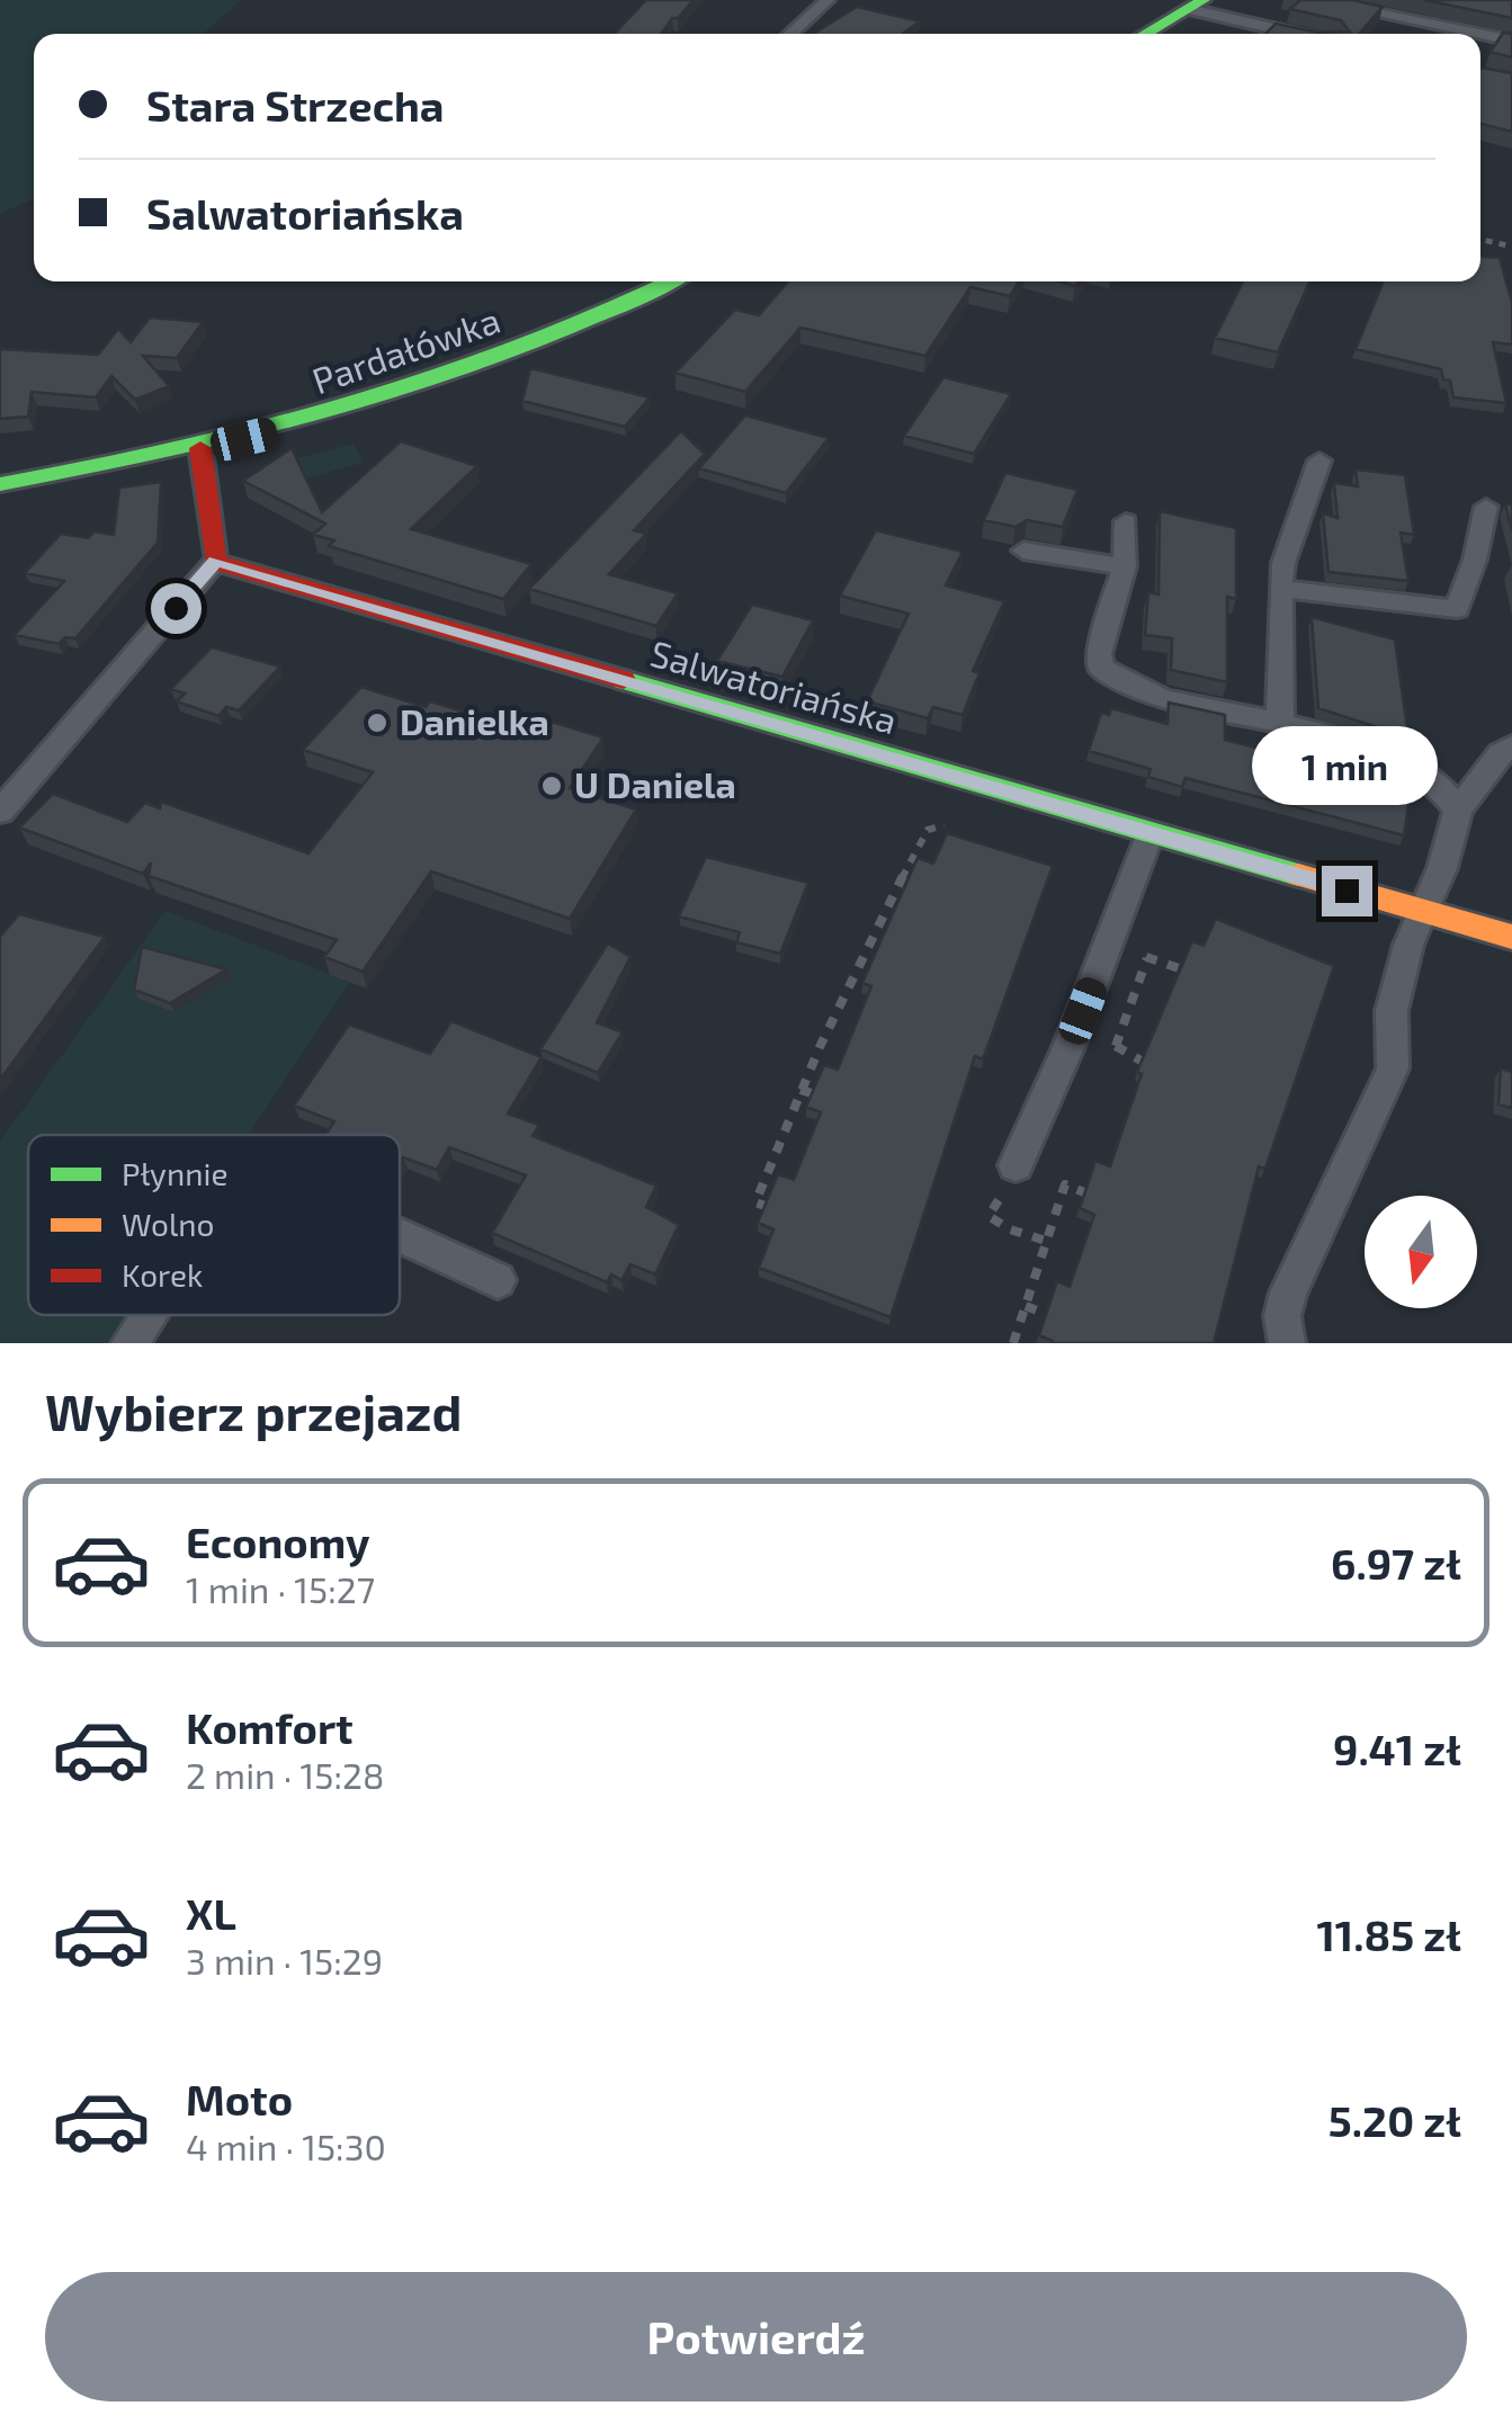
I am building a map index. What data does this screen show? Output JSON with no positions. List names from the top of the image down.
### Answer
{
  "streets": {
    "street": ["Pardałówka", "Salwatoriańska"]
  },
  "places": ["Danielka", "U Daniela"],
  "legend": ["Płynnie", "Wolno", "Korek"],
  "north": "bottom",
  "page": {
    "banner": ["Stara Strzecha", "Salwatoriańska"],
    "bubble": "1 min",
    "heading": "Wybierz przejazd",
    "list": [
      {
        "name": "Economy",
        "note": "1 min · 15:27",
        "value": "6.97 zł"
      },
      {
        "name": "Komfort",
        "note": "2 min · 15:28",
        "value": "9.41 zł"
      },
      {
        "name": "XL",
        "note": "3 min · 15:29",
        "value": "11.85 zł"
      },
      {
        "name": "Moto",
        "note": "4 min · 15:30",
        "value": "5.20 zł"
      }
    ],
    "buttons": "Potwierdź"
  }
}
